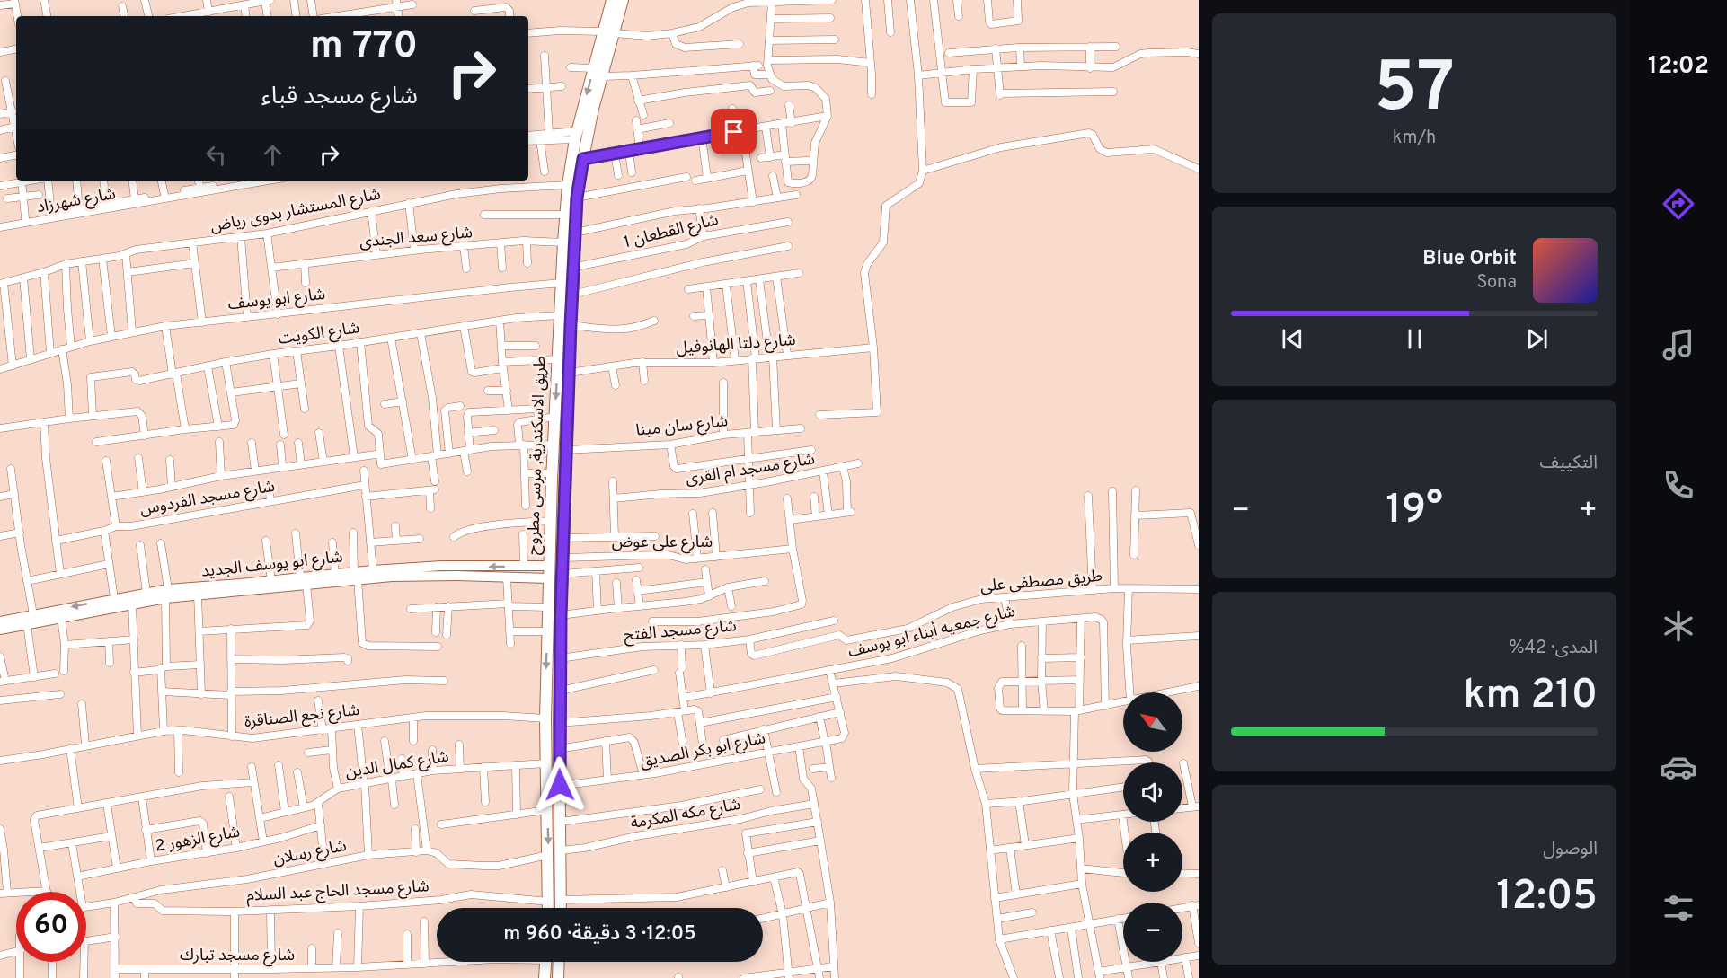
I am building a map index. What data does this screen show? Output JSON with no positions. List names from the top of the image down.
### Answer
{
  "streets": {
    "main road": ["طريق الاسكندرية, مرسى مطروح"],
    "street": [
      "شارع شهرزاد",
      "شارع المستشار بدوى رياض",
      "شارع القطعان 1",
      "شارع سعد الجندى",
      "شارع ابو يوسف",
      "شارع الكويت",
      "شارع دلتا الهانوفيل",
      "شارع سان مينا",
      "شارع مسجد ام القرى",
      "شارع مسجد الفردوس",
      "شارع على عوض",
      "شارع ابو يوسف الجديد",
      "طريق مصطفى على",
      "شارع مسجد الفتح",
      "شارع جمعيه أبناء ابو يوسف",
      "شارع نجع الصناقرة",
      "شارع ابو بكر الصديق",
      "شارع كمال الدين",
      "شارع مكه المكرمة",
      "شارع الزهور 2",
      "شارع رسلان",
      "شارع مسجد الحاج عبد السلام",
      "شارع مسجد تبارك"
    ]
  },
  "crossings": [
    ["شارع المستشار بدوى رياض", "طريق الاسكندرية, مرسى مطروح"],
    ["شارع القطعان 1", "طريق الاسكندرية, مرسى مطروح"],
    ["شارع سعد الجندى", "طريق الاسكندرية, مرسى مطروح"],
    ["شارع ابو يوسف", "طريق الاسكندرية, مرسى مطروح"],
    ["شارع الكويت", "طريق الاسكندرية, مرسى مطروح"],
    ["شارع دلتا الهانوفيل", "طريق الاسكندرية, مرسى مطروح"],
    ["شارع سان مينا", "طريق الاسكندرية, مرسى مطروح"],
    ["طريق الاسكندرية, مرسى مطروح", "شارع على عوض"],
    ["طريق الاسكندرية, مرسى مطروح", "شارع ابو يوسف الجديد"],
    ["طريق الاسكندرية, مرسى مطروح", "شارع مسجد الفتح"],
    ["طريق الاسكندرية, مرسى مطروح", "شارع نجع الصناقرة"],
    ["طريق الاسكندرية, مرسى مطروح", "شارع ابو بكر الصديق"],
    ["طريق الاسكندرية, مرسى مطروح", "شارع كمال الدين"],
    ["طريق الاسكندرية, مرسى مطروح", "شارع مكه المكرمة"],
    ["طريق الاسكندرية, مرسى مطروح", "شارع مسجد الحاج عبد السلام"],
    ["طريق مصطفى على", "شارع مسجد الفتح"],
    ["شارع رسلان", "شارع مسجد الحاج عبد السلام"]
  ],
  "north": "top left",
  "page": {
    "tabs": "12:02",
    "tile": [
      ["57", "km/h"],
      "التكييف",
      ["المدى · 42%", "210 km"],
      ["الوصول", "12:05"]
    ],
    "turn": ["770 m", "شارع مسجد قباء"],
    "song": ["Blue Orbit", "Sona"],
    "heat": ["−", "19°", "+"],
    "map_buttons": ["+", "−"],
    "limit": "60",
    "trip": "12:05 · 3 دقيقة · 960 m"
  }
}
